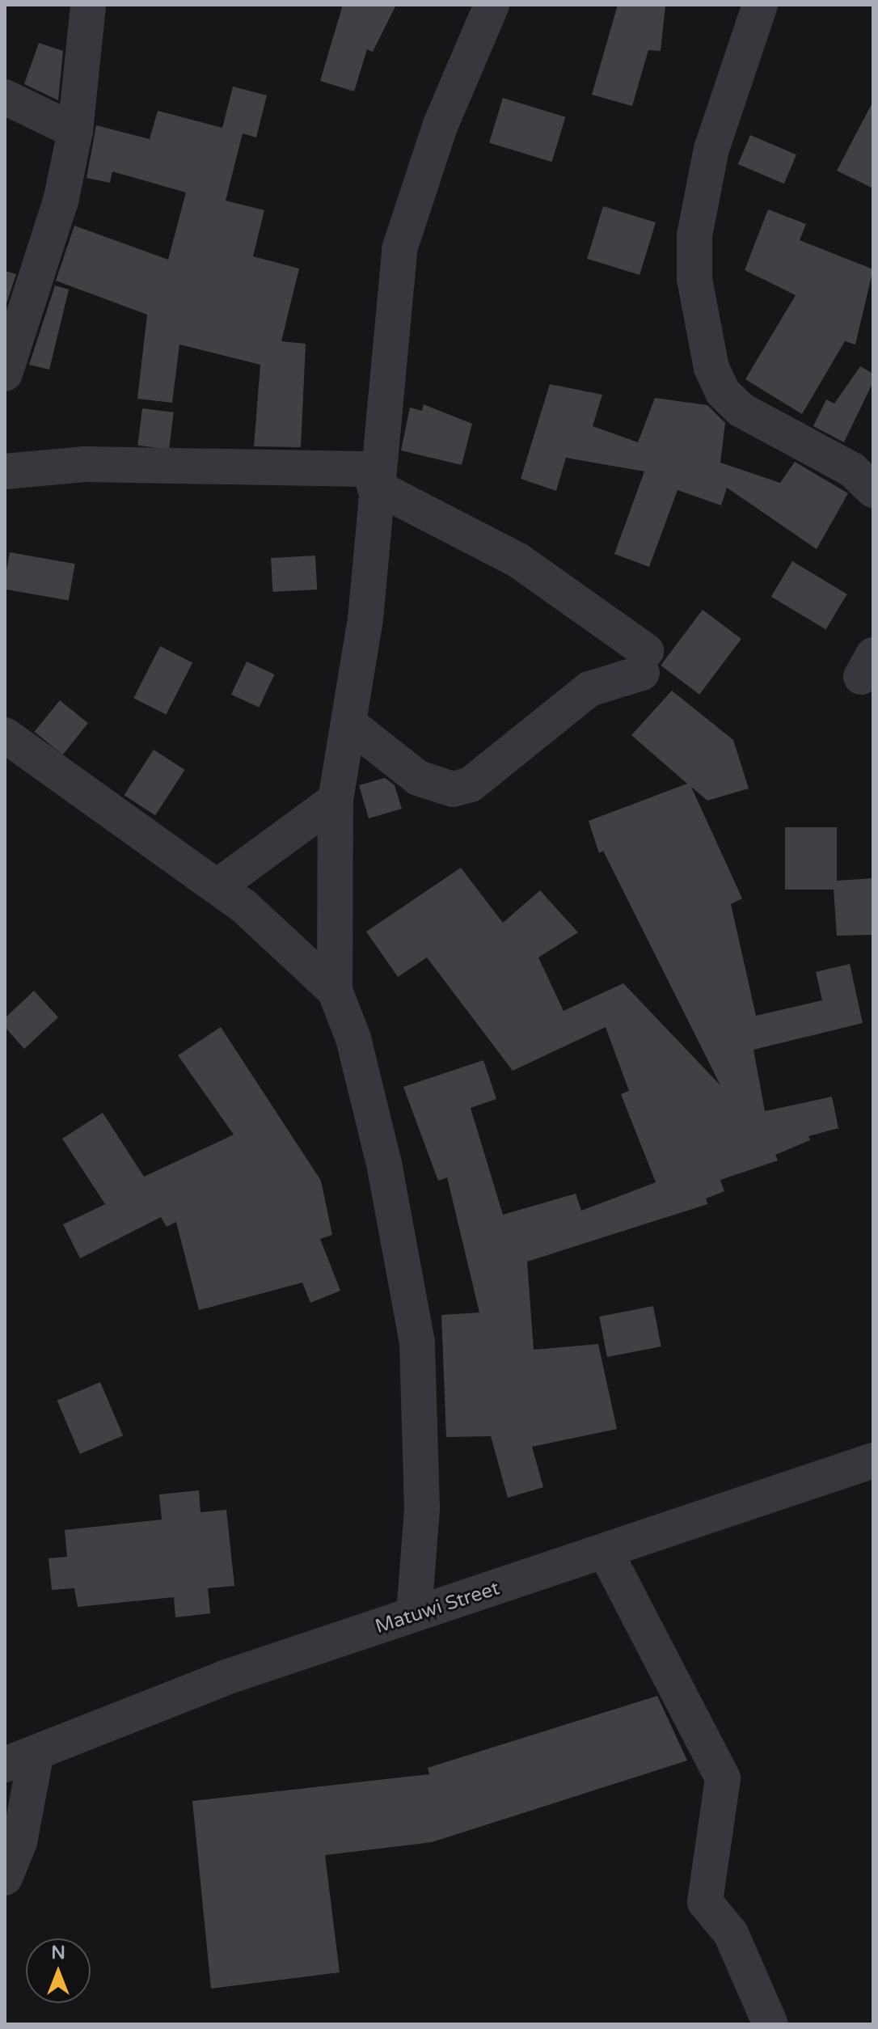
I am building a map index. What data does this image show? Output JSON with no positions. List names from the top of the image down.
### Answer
{
  "streets": {
    "street": ["Matuwi Street"]
  },
  "north": "top"
}
